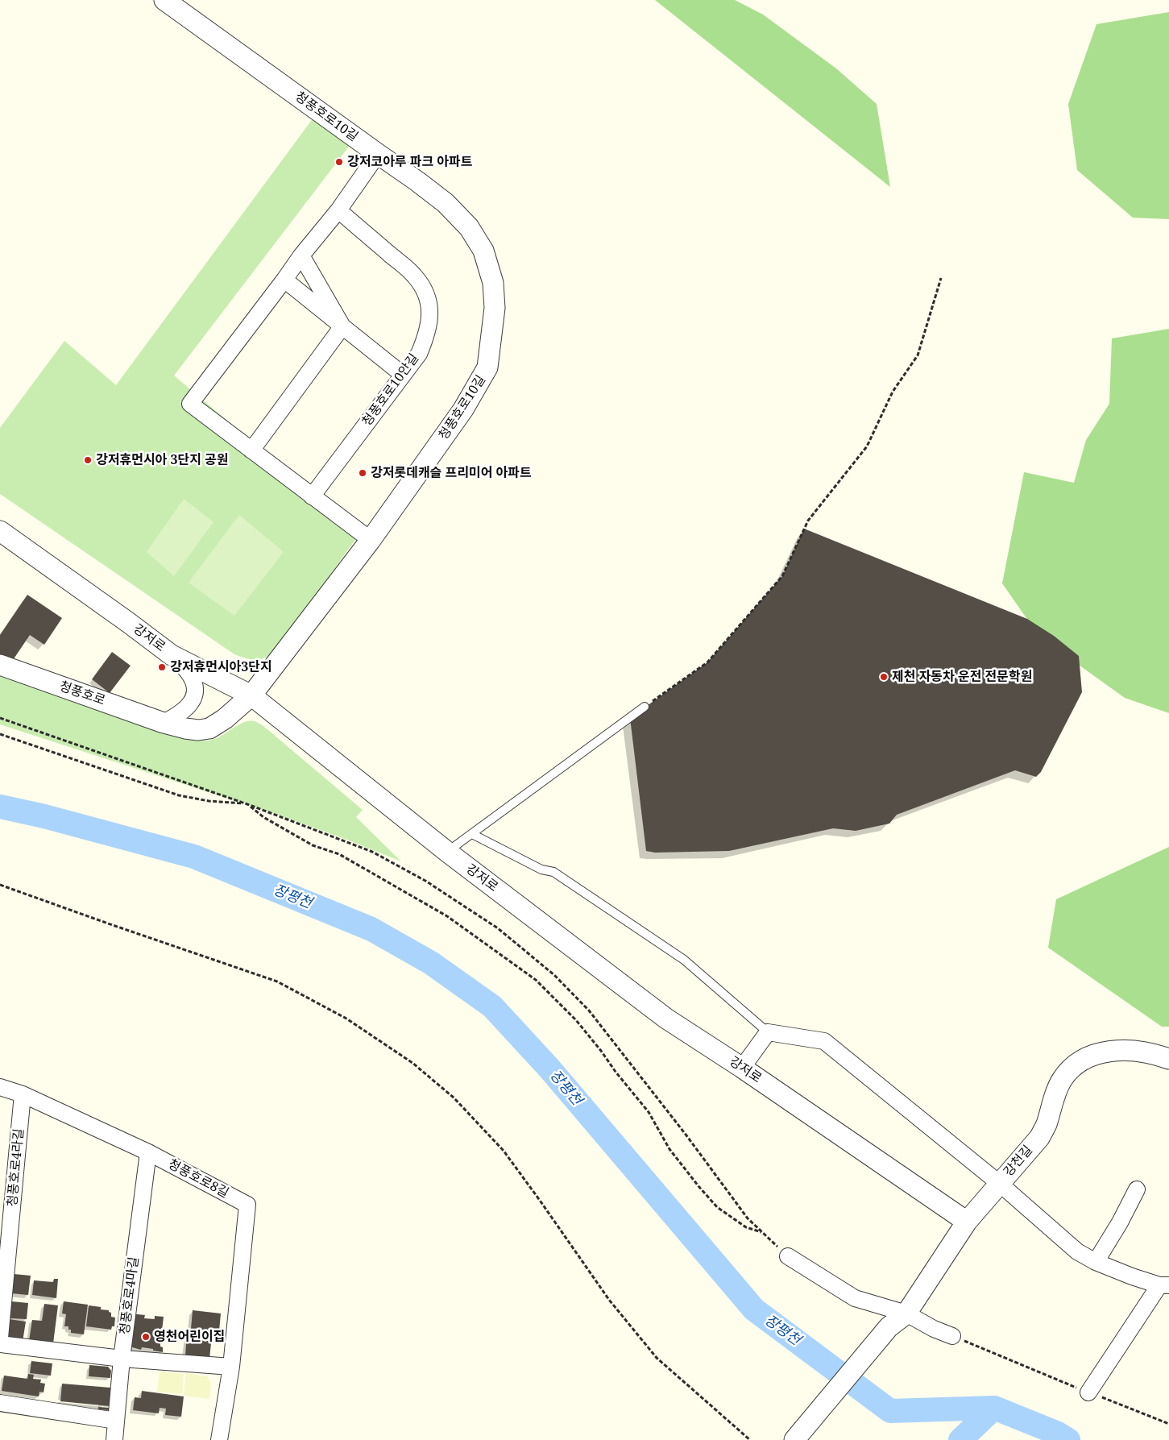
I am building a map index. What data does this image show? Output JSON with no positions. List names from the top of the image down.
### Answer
{
  "streets": {
    "street": [
      "청풍호로10길",
      "청풍호로10안길",
      "강저로",
      "청풍호로",
      "강천길",
      "청풍호로4라길",
      "청풍호로8길",
      "청풍호로4마길"
    ]
  },
  "crossings": [
    ["청풍호로10길", "강저로"],
    ["청풍호로10길", "청풍호로"],
    ["강저로", "청풍호로"],
    ["강저로", "강천길"],
    ["청풍호로4라길", "청풍호로8길"],
    ["청풍호로8길", "청풍호로4마길"]
  ],
  "water": ["장평천"],
  "places": [
    "강저코아루 파크 아파트",
    "강저휴먼시아 3단지 공원",
    "강저롯데캐슬 프리미어 아파트",
    "강저휴먼시아3단지",
    "제천 자동차 운전 전문학원",
    "영천어린이집"
  ]
}
